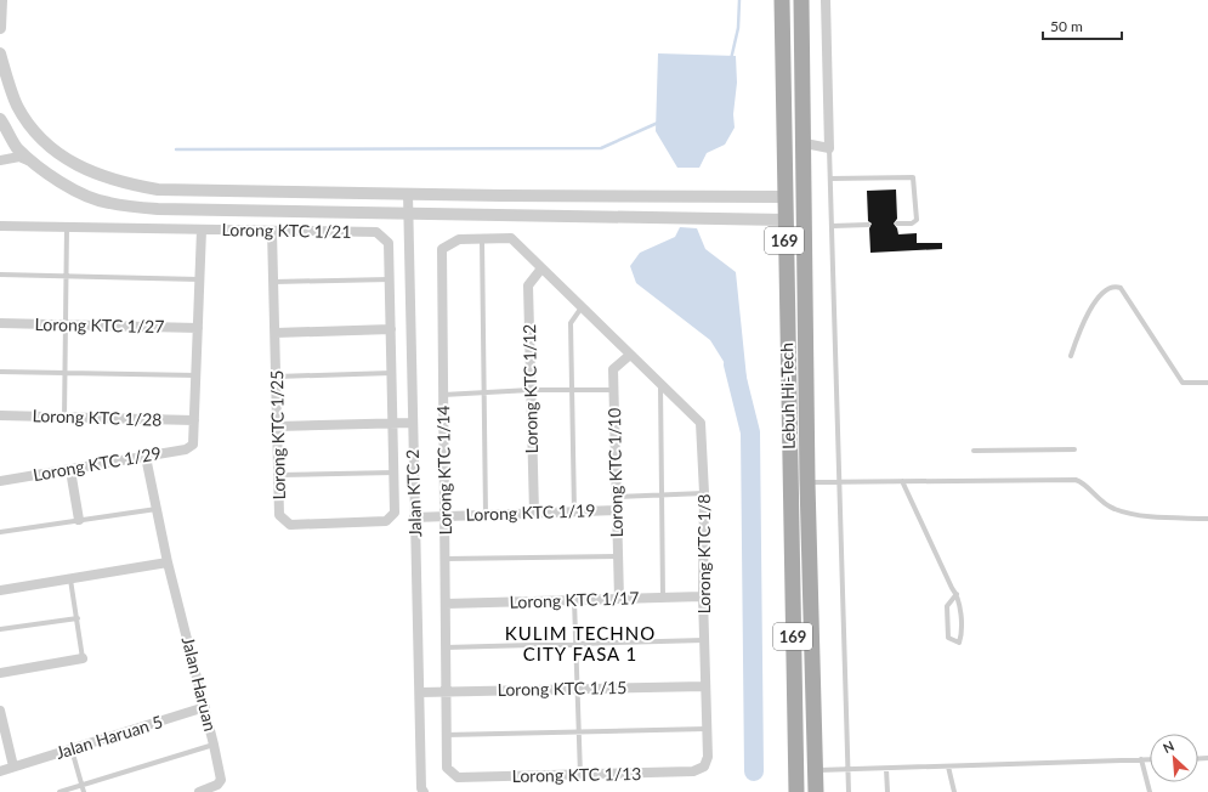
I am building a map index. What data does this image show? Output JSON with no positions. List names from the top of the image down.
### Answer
{
  "streets": {
    "main road": ["169", "Lebuh Hi-Tech"],
    "street": [
      "Lorong KTC 1/21",
      "Lorong KTC 1/27",
      "Lorong KTC 1/12",
      "Lorong KTC 1/28",
      "Lorong KTC 1/25",
      "Lorong KTC 1/29",
      "Lorong KTC 1/14",
      "Lorong KTC 1/10",
      "Jalan KTC 2",
      "Lorong KTC 1/19",
      "Lorong KTC 1/8",
      "Lorong KTC 1/17",
      "Jalan Haruan",
      "Lorong KTC 1/15",
      "Jalan Haruan 5",
      "Lorong KTC 1/13"
    ]
  },
  "crossings": [
    ["Lorong KTC 1/21", "Lorong KTC 1/25"],
    ["Lorong KTC 1/12", "Lorong KTC 1/19"],
    ["Lorong KTC 1/28", "Lorong KTC 1/29"],
    ["Lorong KTC 1/29", "Jalan Haruan"],
    ["Lorong KTC 1/14", "Lorong KTC 1/19"],
    ["Lorong KTC 1/14", "Lorong KTC 1/17"],
    ["Lorong KTC 1/14", "Lorong KTC 1/15"],
    ["Lorong KTC 1/14", "Lorong KTC 1/13"],
    ["Lorong KTC 1/10", "Lorong KTC 1/19"],
    ["Lorong KTC 1/10", "Lorong KTC 1/17"],
    ["Jalan KTC 2", "Lorong KTC 1/19"],
    ["Jalan KTC 2", "Lorong KTC 1/15"],
    ["Lorong KTC 1/8", "Lorong KTC 1/17"],
    ["Lorong KTC 1/8", "Lorong KTC 1/15"],
    ["Lorong KTC 1/8", "Lorong KTC 1/13"],
    ["Jalan Haruan", "Jalan Haruan 5"],
    ["Lorong KTC 1/15", "Lorong KTC 1/13"]
  ],
  "districts": ["KULIM TECHNO CITY FASA 1"],
  "scale_bar": "50 m",
  "north": "top left"
}
